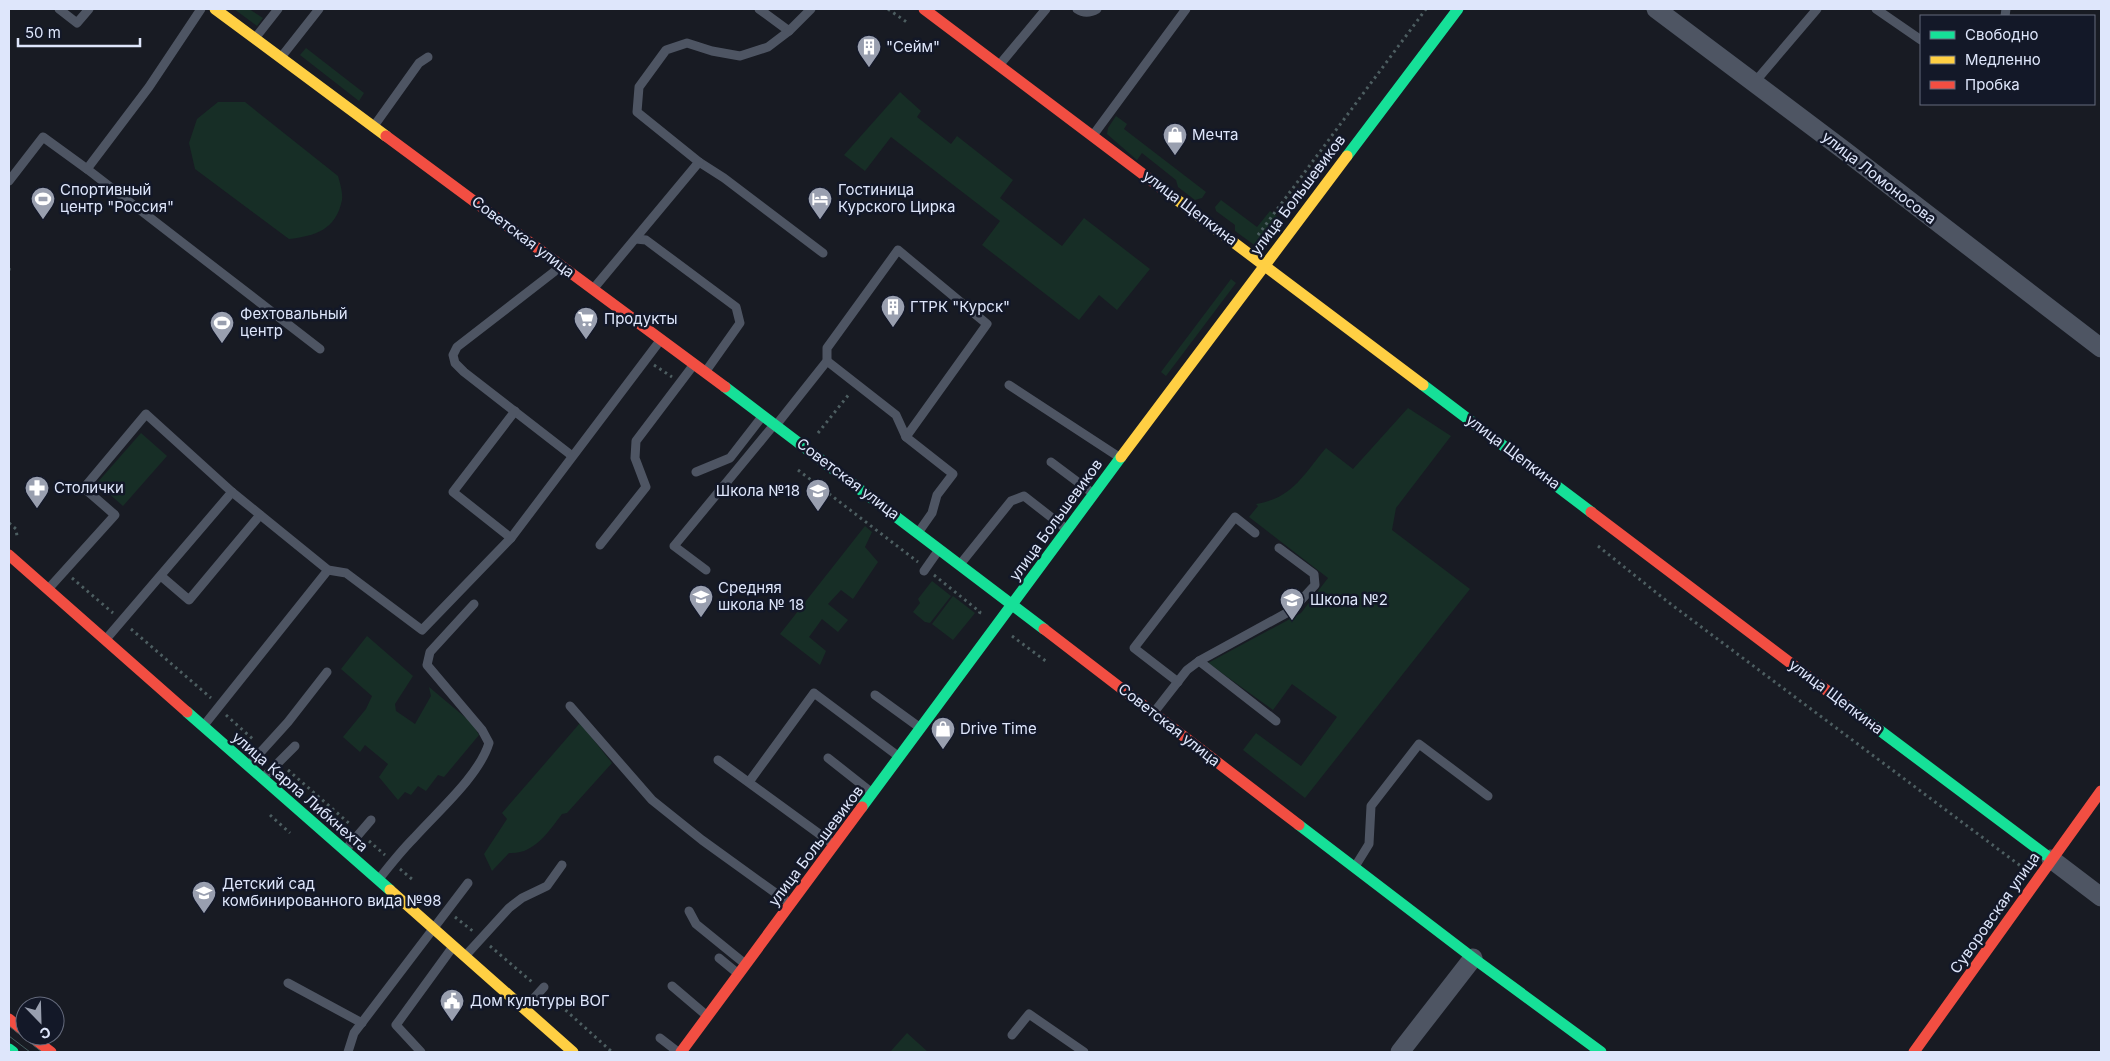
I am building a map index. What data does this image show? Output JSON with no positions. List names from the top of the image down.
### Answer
{
  "streets": {
    "street": [
      "улица Ломоносова",
      "улица Большевиков",
      "улица Щепкина",
      "Советская улица",
      "улица Карла Либкнехта",
      "Суворовская улица"
    ]
  },
  "crossings": [
    ["улица Большевиков", "улица Щепкина"],
    ["улица Большевиков", "Советская улица"],
    ["улица Щепкина", "Суворовская улица"]
  ],
  "places": {
    "building": ["\"Сейм\"", "ГТРК \"Курск\""],
    "shop": ["Мечта", "Drive Time"],
    "sports": ["Спортивный центр \"Россия\"", "Фехтовальный центр"],
    "hotel": ["Гостиница Курского Цирка"],
    "supermarket": ["Продукты"],
    "pharmacy": ["Столички"],
    "school or university": [
      "Школа №18",
      "Средняя школа № 18",
      "Школа №2",
      "Детский сад комбинированного вида №98"
    ],
    "public building": ["Дом культуры ВОГ"]
  },
  "legend": ["Свободно", "Медленно", "Пробка"],
  "scale_bar": "50 m",
  "north": "bottom right"
}
